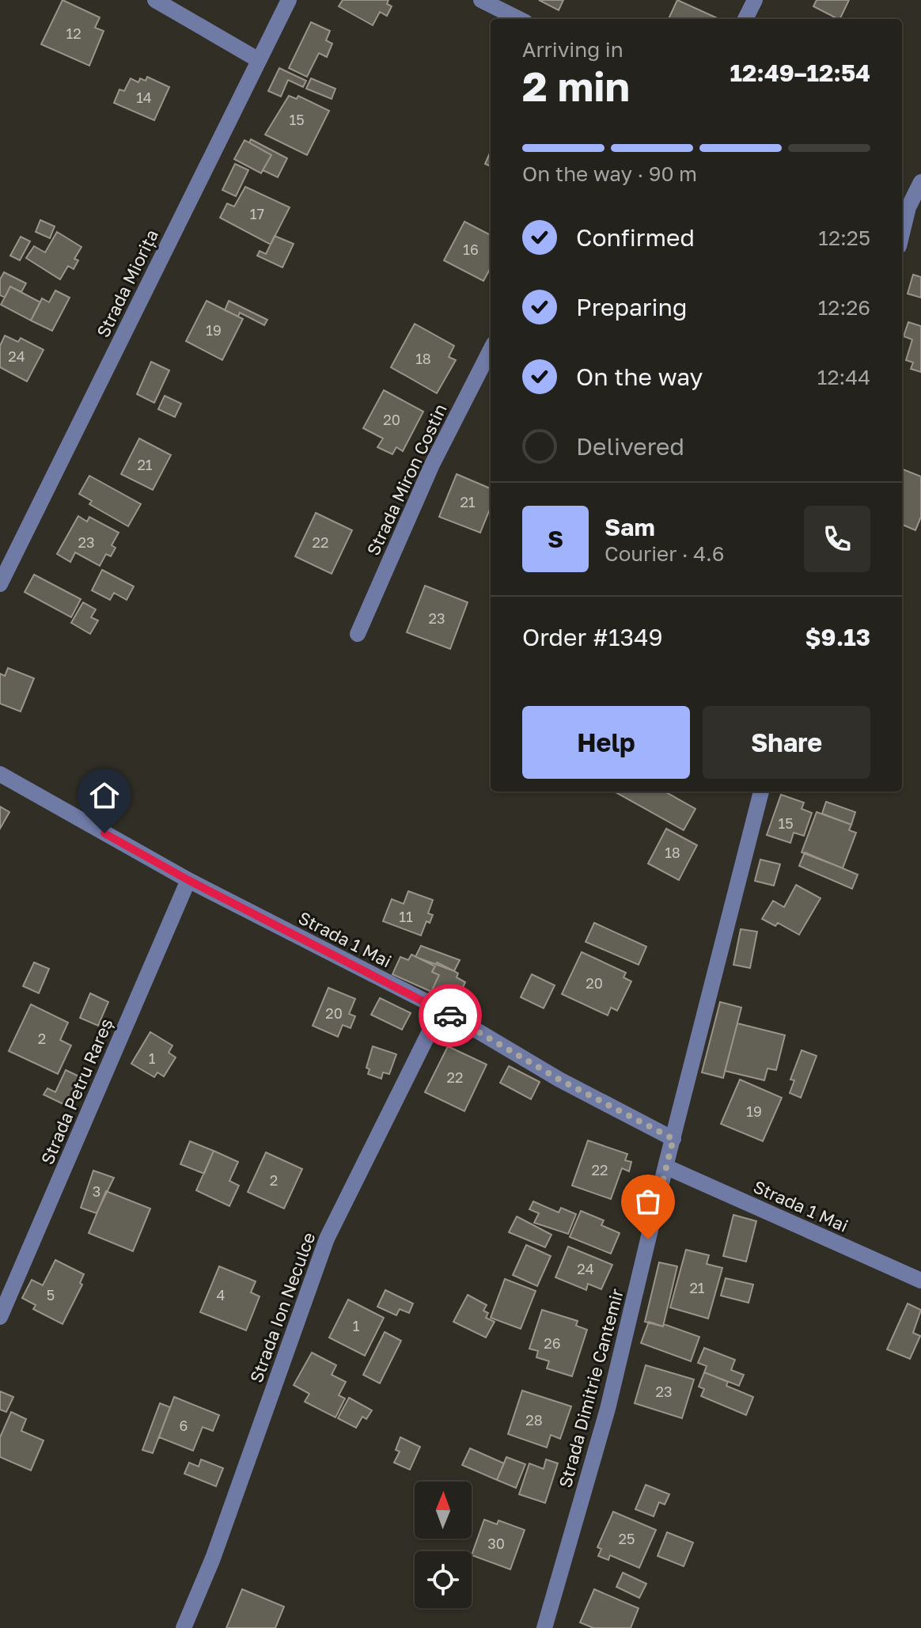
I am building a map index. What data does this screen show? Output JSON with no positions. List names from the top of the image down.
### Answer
{
  "streets": {
    "street": [
      "Strada Miorița",
      "Strada Miron Costin",
      "Strada 1 Mai",
      "Strada Petru Rareș",
      "Strada Ion Neculce",
      "Strada Dimitrie Cantemir"
    ]
  },
  "crossings": [
    ["Strada 1 Mai", "Strada Petru Rareș"],
    ["Strada 1 Mai", "Strada Ion Neculce"],
    ["Strada 1 Mai", "Strada Dimitrie Cantemir"]
  ],
  "house_numbers": [
    "12",
    "14",
    "15",
    "17",
    "16",
    "19",
    "24",
    "18",
    "20",
    "21",
    "21",
    "23",
    "22",
    "23",
    "15",
    "18",
    "11",
    "20",
    "20",
    "2",
    "1",
    "22",
    "19",
    "22",
    "2",
    "3",
    "24",
    "21",
    "5",
    "4",
    "1",
    "26",
    "23",
    "28",
    "6",
    "25",
    "30"
  ],
  "north": "top",
  "page": {
    "heading": ["2 min", "Arriving in", "12:49–12:54"],
    "panel": [
      "Sam",
      "Courier · 4.6",
      "Order #1349",
      "$9.13"
    ],
    "bar": "On the way · 90 m",
    "list": [
      ["Confirmed", "12:25"],
      ["Preparing", "12:26"],
      ["On the way", "12:44"],
      "Delivered"
    ],
    "round": "S",
    "buttons": ["Help", "Share"]
  }
}
